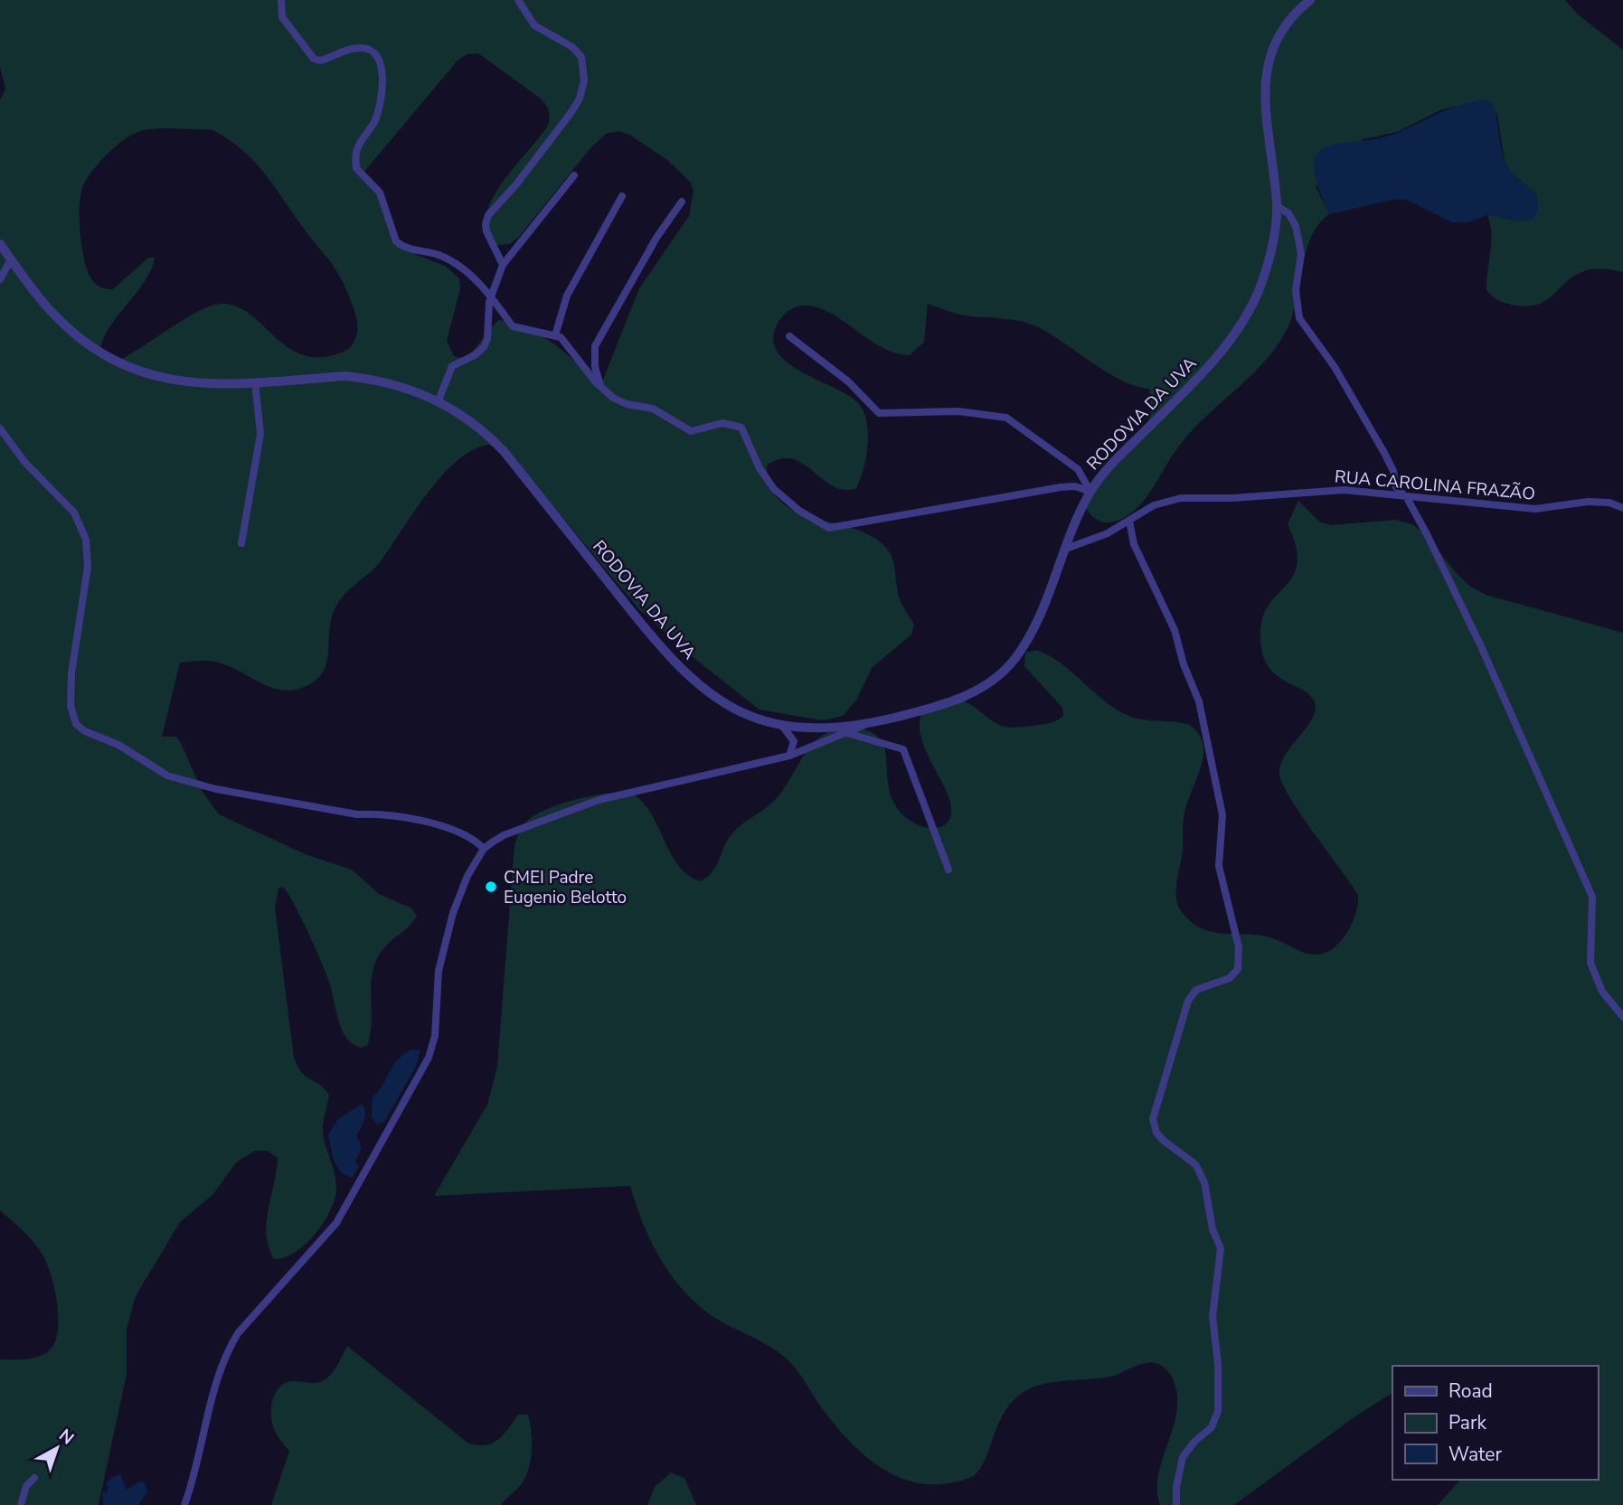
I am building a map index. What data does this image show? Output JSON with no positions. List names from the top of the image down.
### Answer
{
  "streets": {
    "street": ["RODOVIA DA UVA", "RUA CAROLINA FRAZÃO"]
  },
  "crossings": [
    ["RODOVIA DA UVA", "RUA CAROLINA FRAZÃO"]
  ],
  "places": ["CMEI Padre Eugenio Belotto"],
  "legend": ["Road", "Park", "Water"],
  "north": "top right"
}
